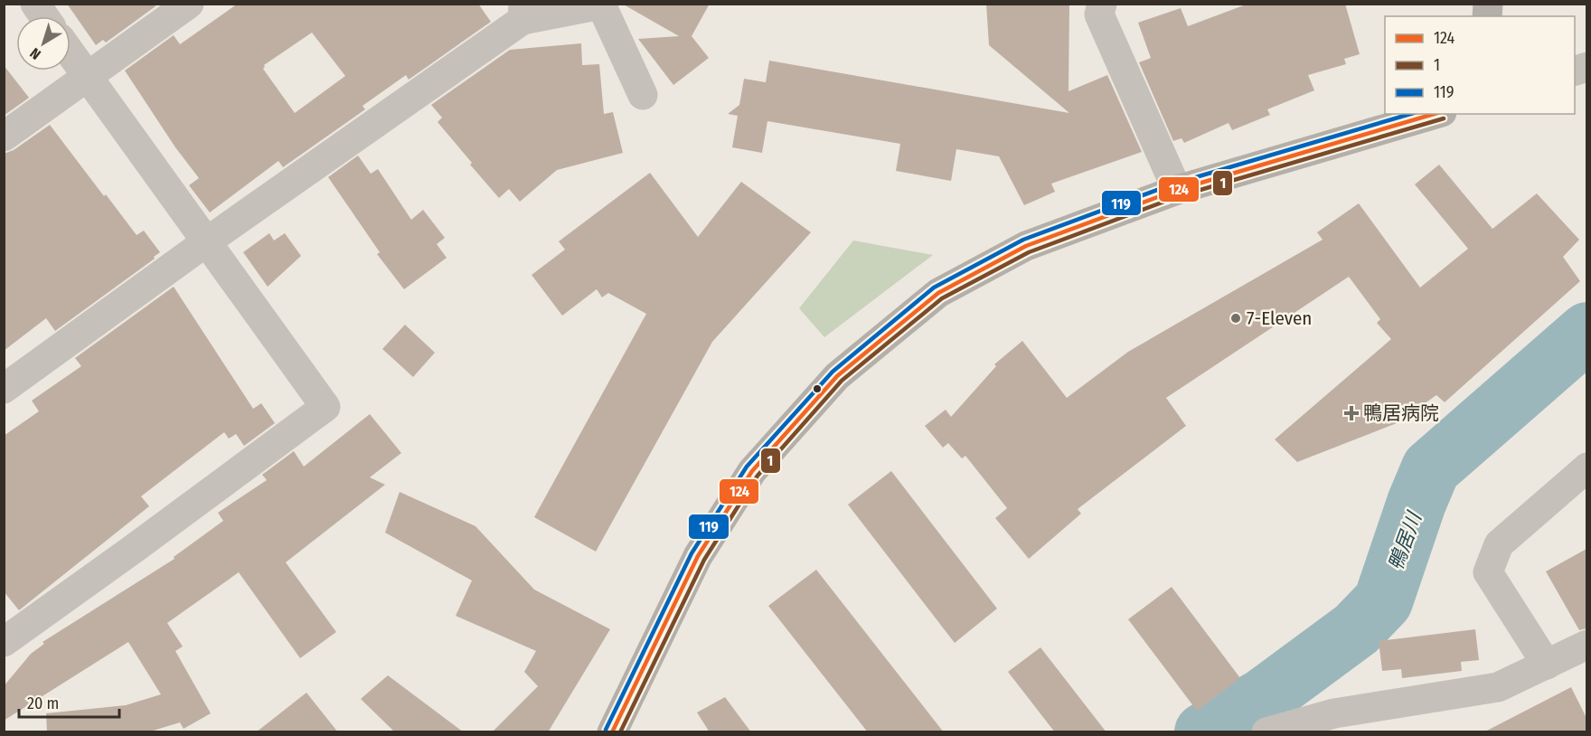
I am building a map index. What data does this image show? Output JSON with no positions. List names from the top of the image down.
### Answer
{
  "water": ["鴨居川"],
  "places": {
    "other": ["7-Eleven"],
    "health": ["鴨居病院"]
  },
  "lines": ["transit line 124", "transit line 119", "transit line 1"],
  "legend": ["124", "1", "119"],
  "scale_bar": "20 m",
  "north": "bottom left"
}
